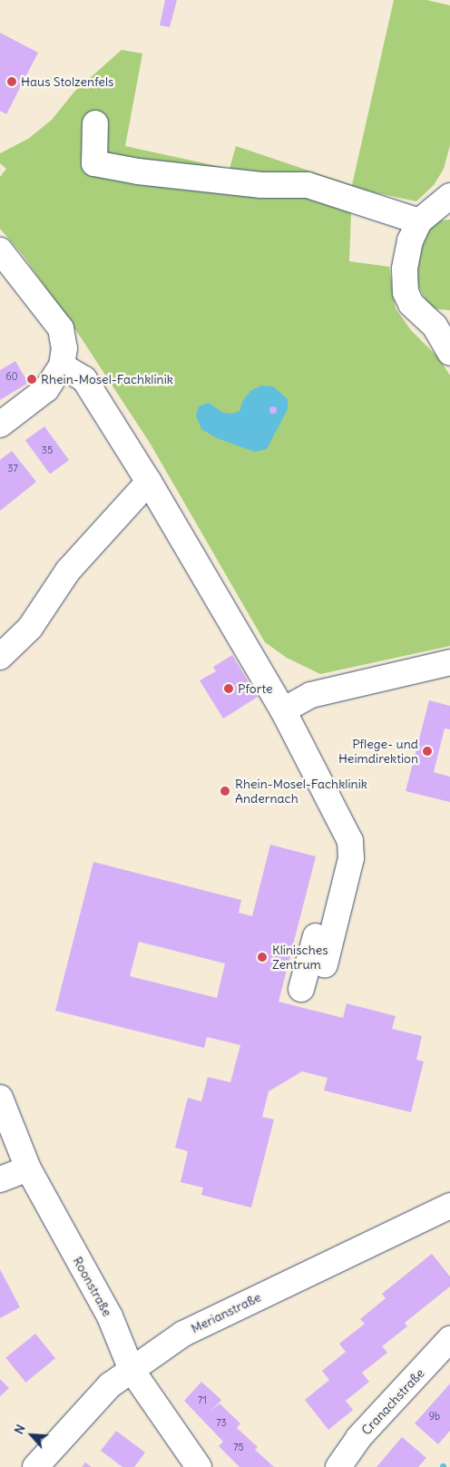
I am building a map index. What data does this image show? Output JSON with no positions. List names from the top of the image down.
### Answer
{
  "streets": {
    "street": ["Roonstraße", "Merianstraße", "Cranachstraße"]
  },
  "crossings": [
    ["Roonstraße", "Merianstraße"]
  ],
  "places": [
    "Haus Stolzenfels",
    "Rhein-Mosel-Fachklinik",
    "Pforte",
    "Pflege- und Heimdirektion",
    "Rhein-Mosel-Fachklinik Andernach",
    "Klinisches Zentrum"
  ],
  "house_numbers": [
    "60",
    "35",
    "37",
    "71",
    "9b",
    "73",
    "75"
  ],
  "north": "top left"
}
